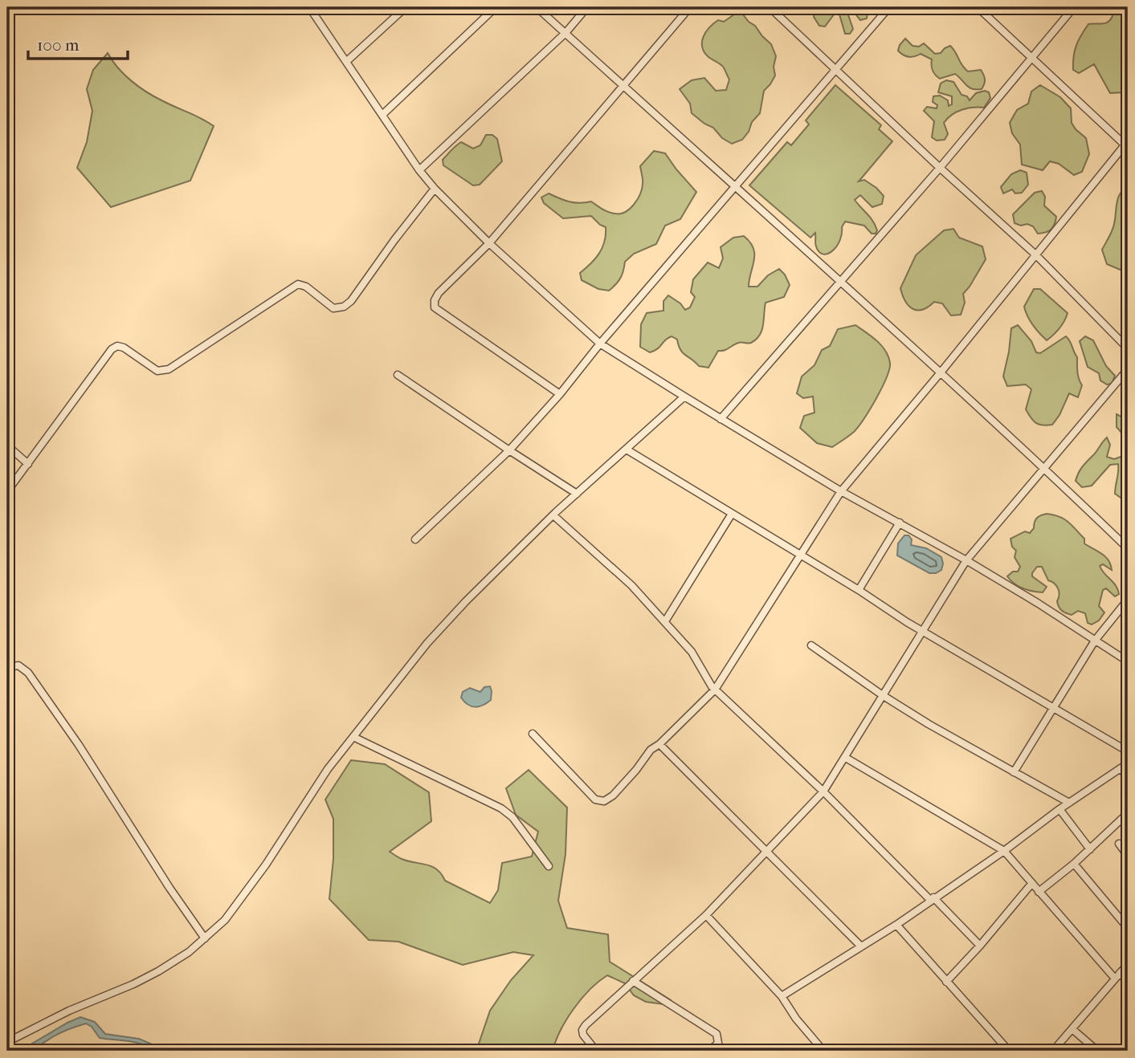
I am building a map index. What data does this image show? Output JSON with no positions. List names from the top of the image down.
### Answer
{
  "scale_bar": "100 m"
}
